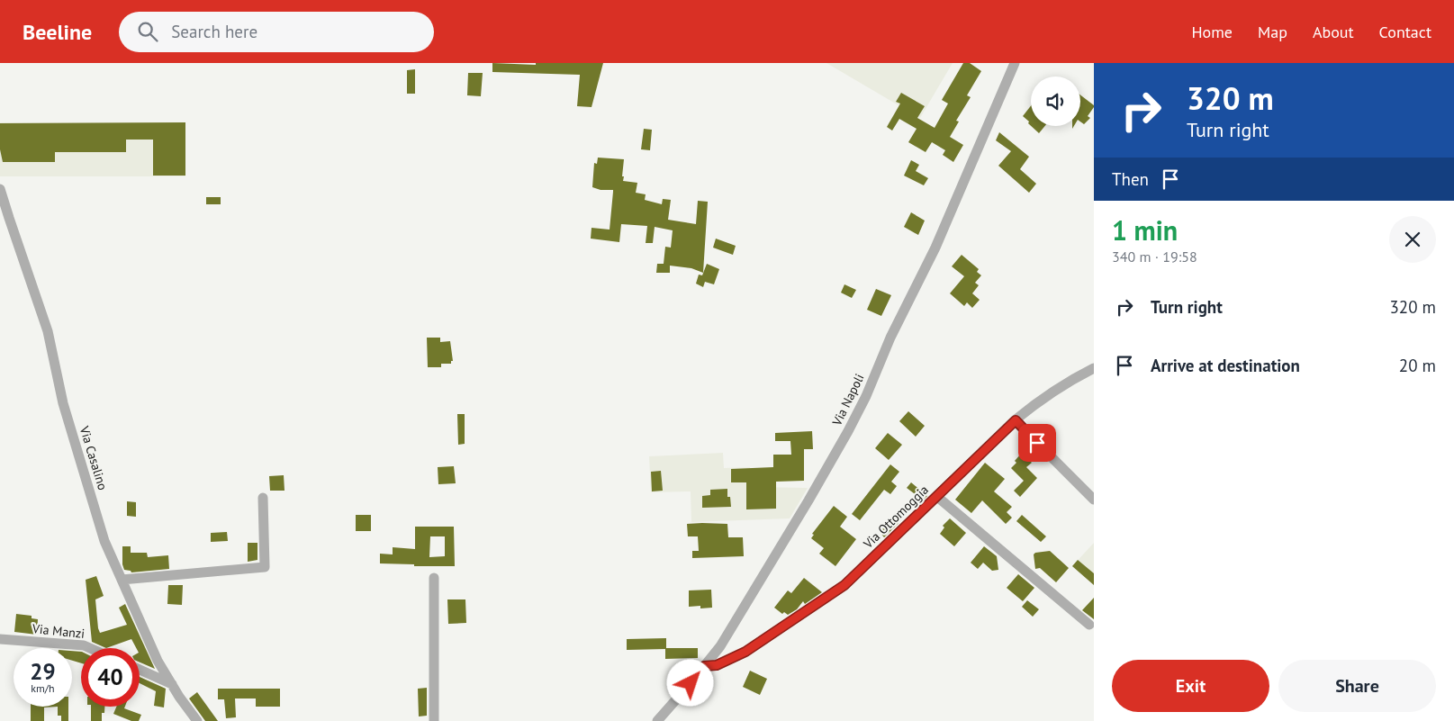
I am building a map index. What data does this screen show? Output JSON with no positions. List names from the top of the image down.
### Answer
{
  "streets": {
    "street": [
      "Via Napoli",
      "Via Casalino",
      "Via Ottomoggia",
      "Via Manzi"
    ]
  },
  "crossings": [
    ["Via Napoli", "Via Ottomoggia"]
  ],
  "page": {
    "header": "Beeline",
    "search": "Search here",
    "nav": [
      "Home",
      "Map",
      "About",
      "Contact"
    ],
    "turn": ["320 m", "Turn right"],
    "then": "Then",
    "heading": ["1 min", "340 m · 19:58"],
    "list": [
      {
        "name": "Turn right",
        "value": "320 m"
      },
      {
        "name": "Arrive at destination",
        "value": "20 m"
      }
    ],
    "speed": "29 km/h",
    "limit": "40",
    "buttons": ["Exit", "Share"]
  }
}
